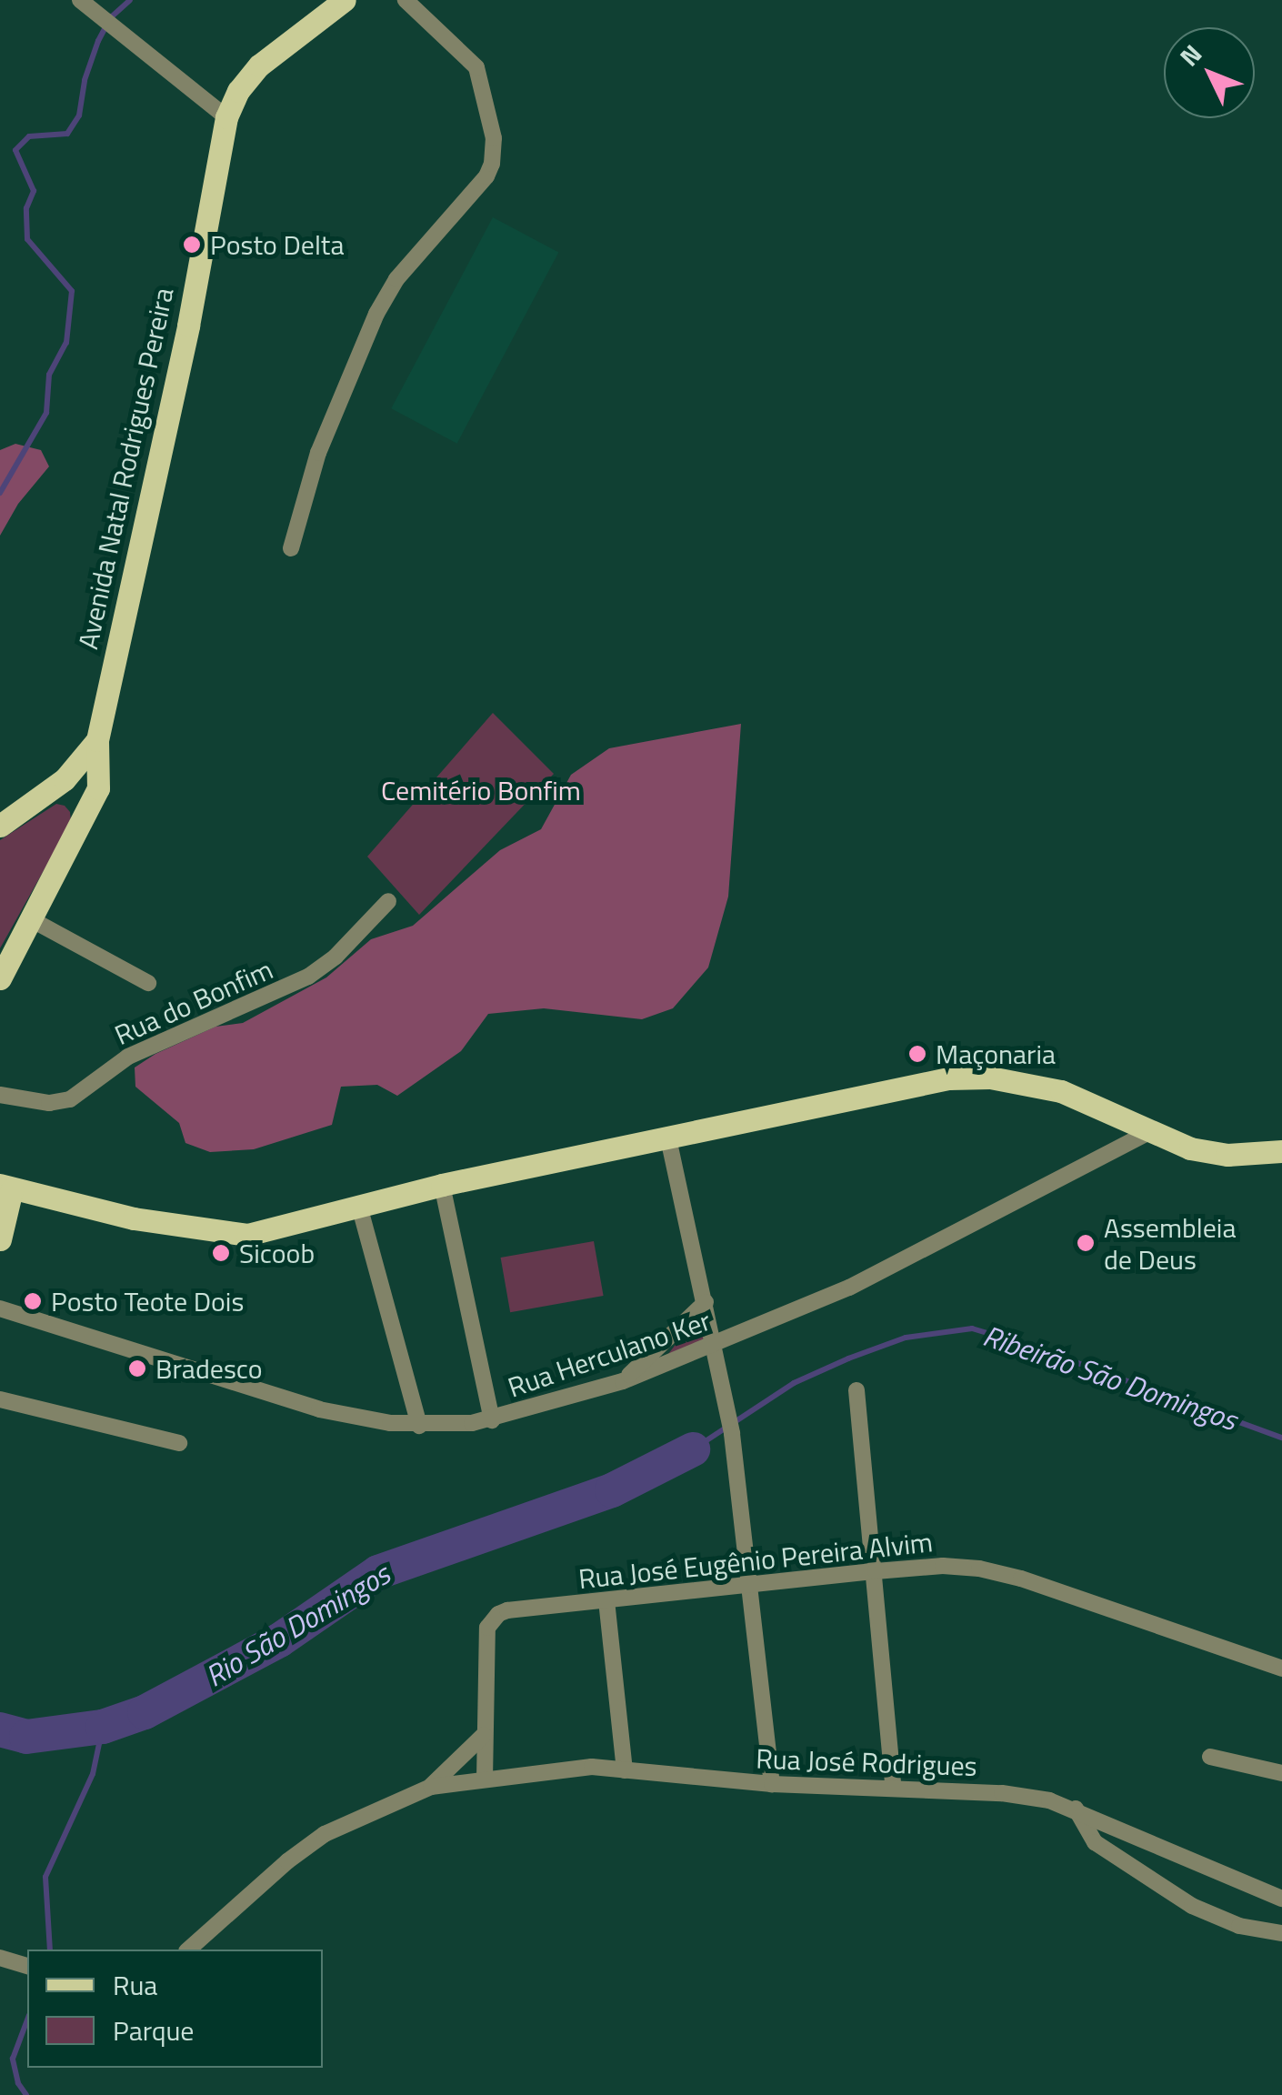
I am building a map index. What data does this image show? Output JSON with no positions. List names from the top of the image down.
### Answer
{
  "streets": {
    "main road": ["Avenida Natal Rodrigues Pereira"],
    "street": [
      "Rua do Bonfim",
      "Rua Herculano Ker",
      "Rua José Eugênio Pereira Alvim",
      "Rua José Rodrigues"
    ]
  },
  "crossings": [
    ["Rua José Eugênio Pereira Alvim", "Rua José Rodrigues"]
  ],
  "water": ["Ribeirão São Domingos", "Rio São Domingos"],
  "parks": ["Cemitério Bonfim"],
  "places": [
    "Posto Delta",
    "Maçonaria",
    "Assembleia de Deus",
    "Sicoob",
    "Posto Teote Dois",
    "Bradesco"
  ],
  "legend": ["Rua", "Parque"],
  "north": "top left"
}
